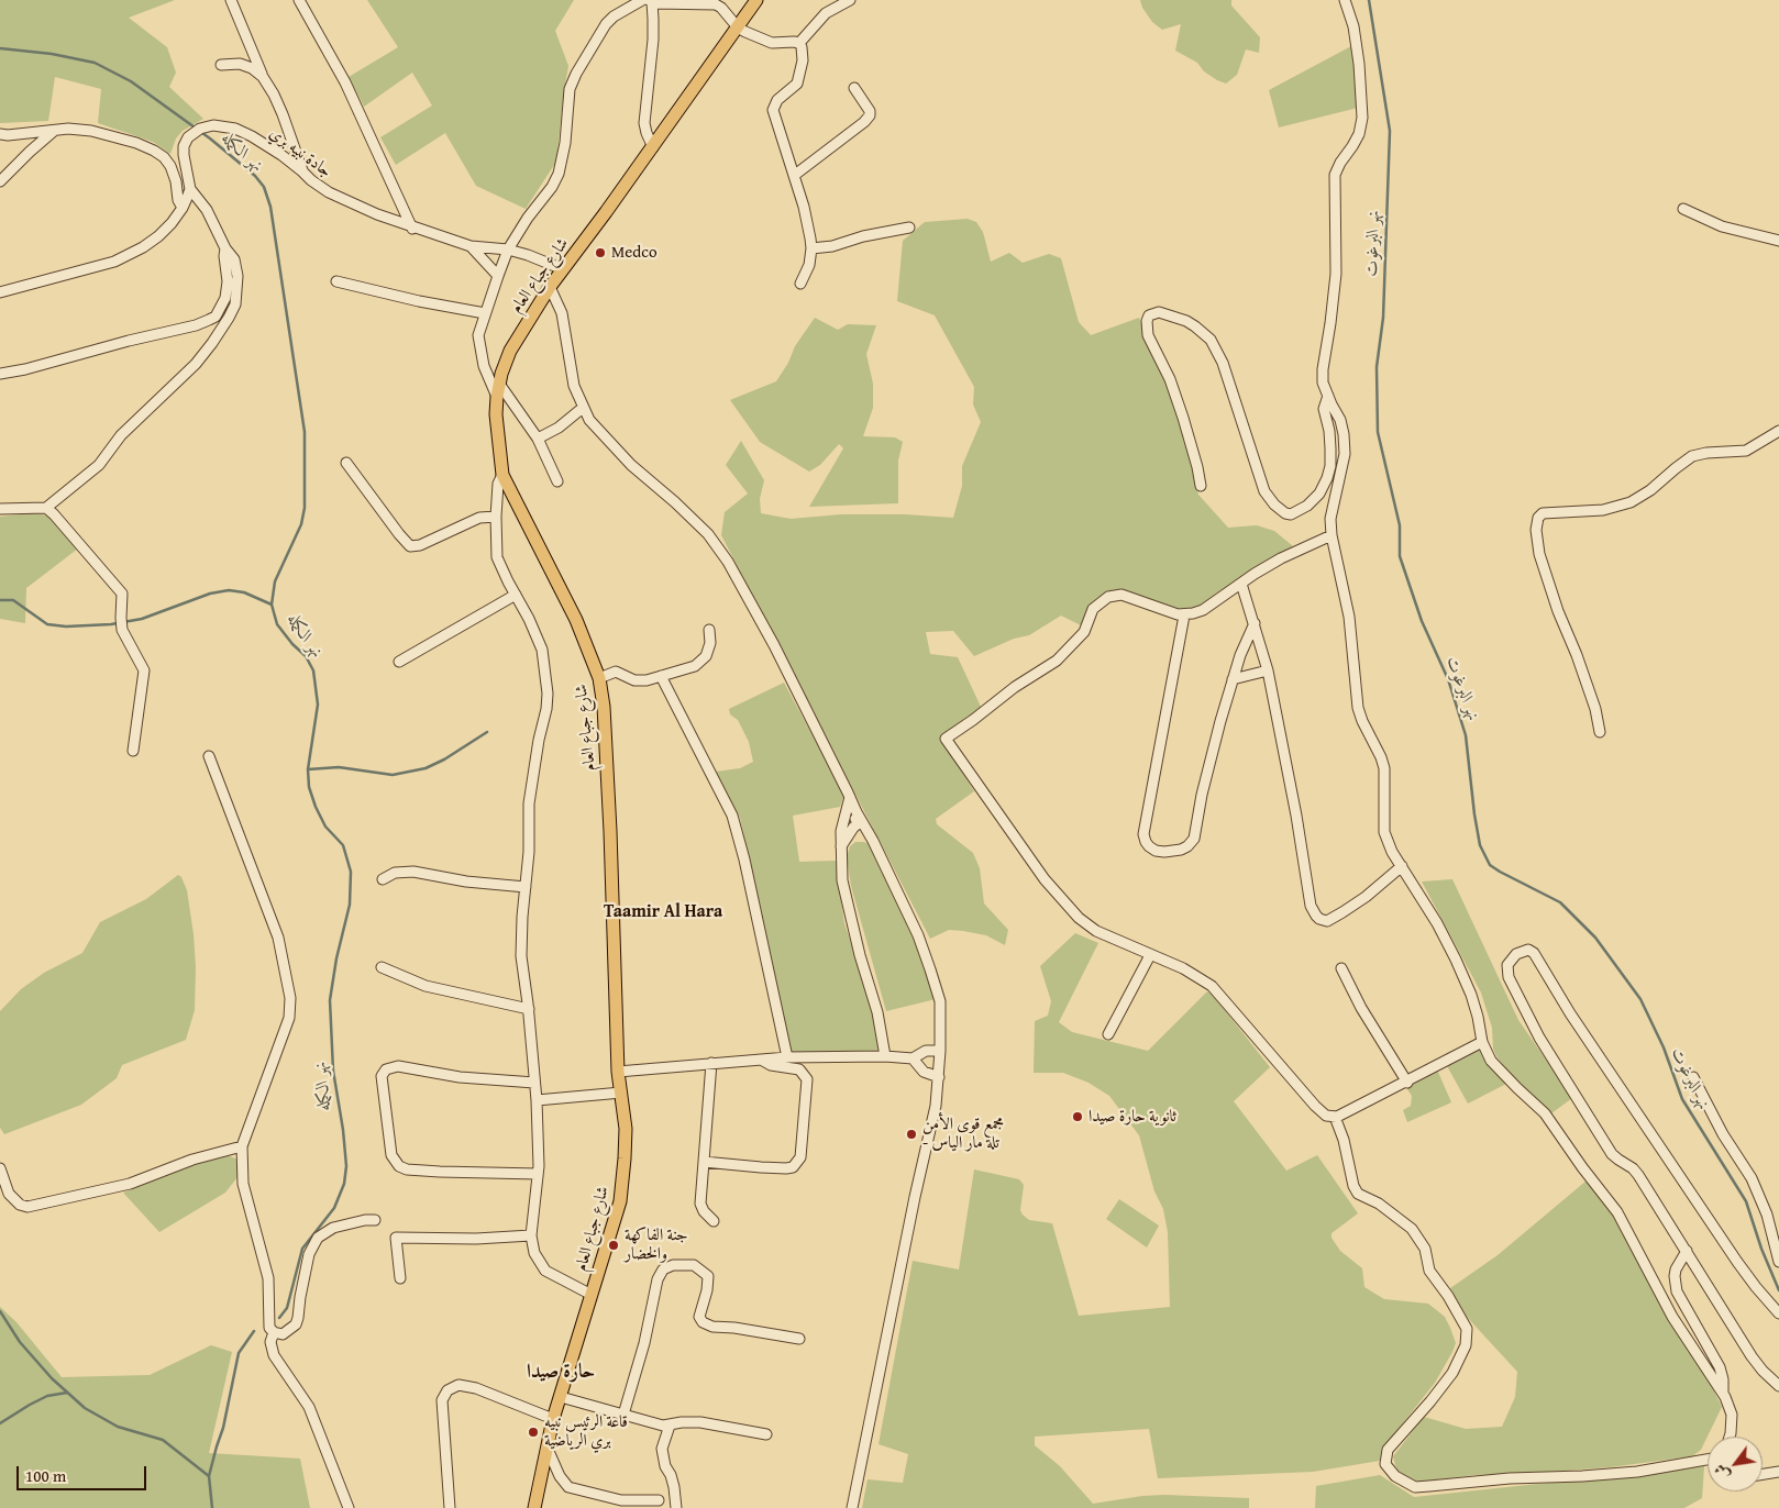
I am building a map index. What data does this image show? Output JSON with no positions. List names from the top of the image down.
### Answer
{
  "streets": {
    "main road": ["شارع جباع العام"],
    "street": ["جادة نبيه بري"]
  },
  "crossings": [
    ["جادة نبيه بري", "شارع جباع العام"]
  ],
  "districts": ["Taamir Al Hara", "حارة صيدا"],
  "water": ["نهر الكمله", "نهر البرغوت"],
  "places": [
    "Medco",
    "ثانوية حارة صيدا",
    "مجمع قوى الأمن - تلة مار الياس",
    "جنة الفاكهة والخضار",
    "قاعة الرئيس نبيه بري الرياضية"
  ],
  "scale_bar": "100 m",
  "north": "bottom left"
}
